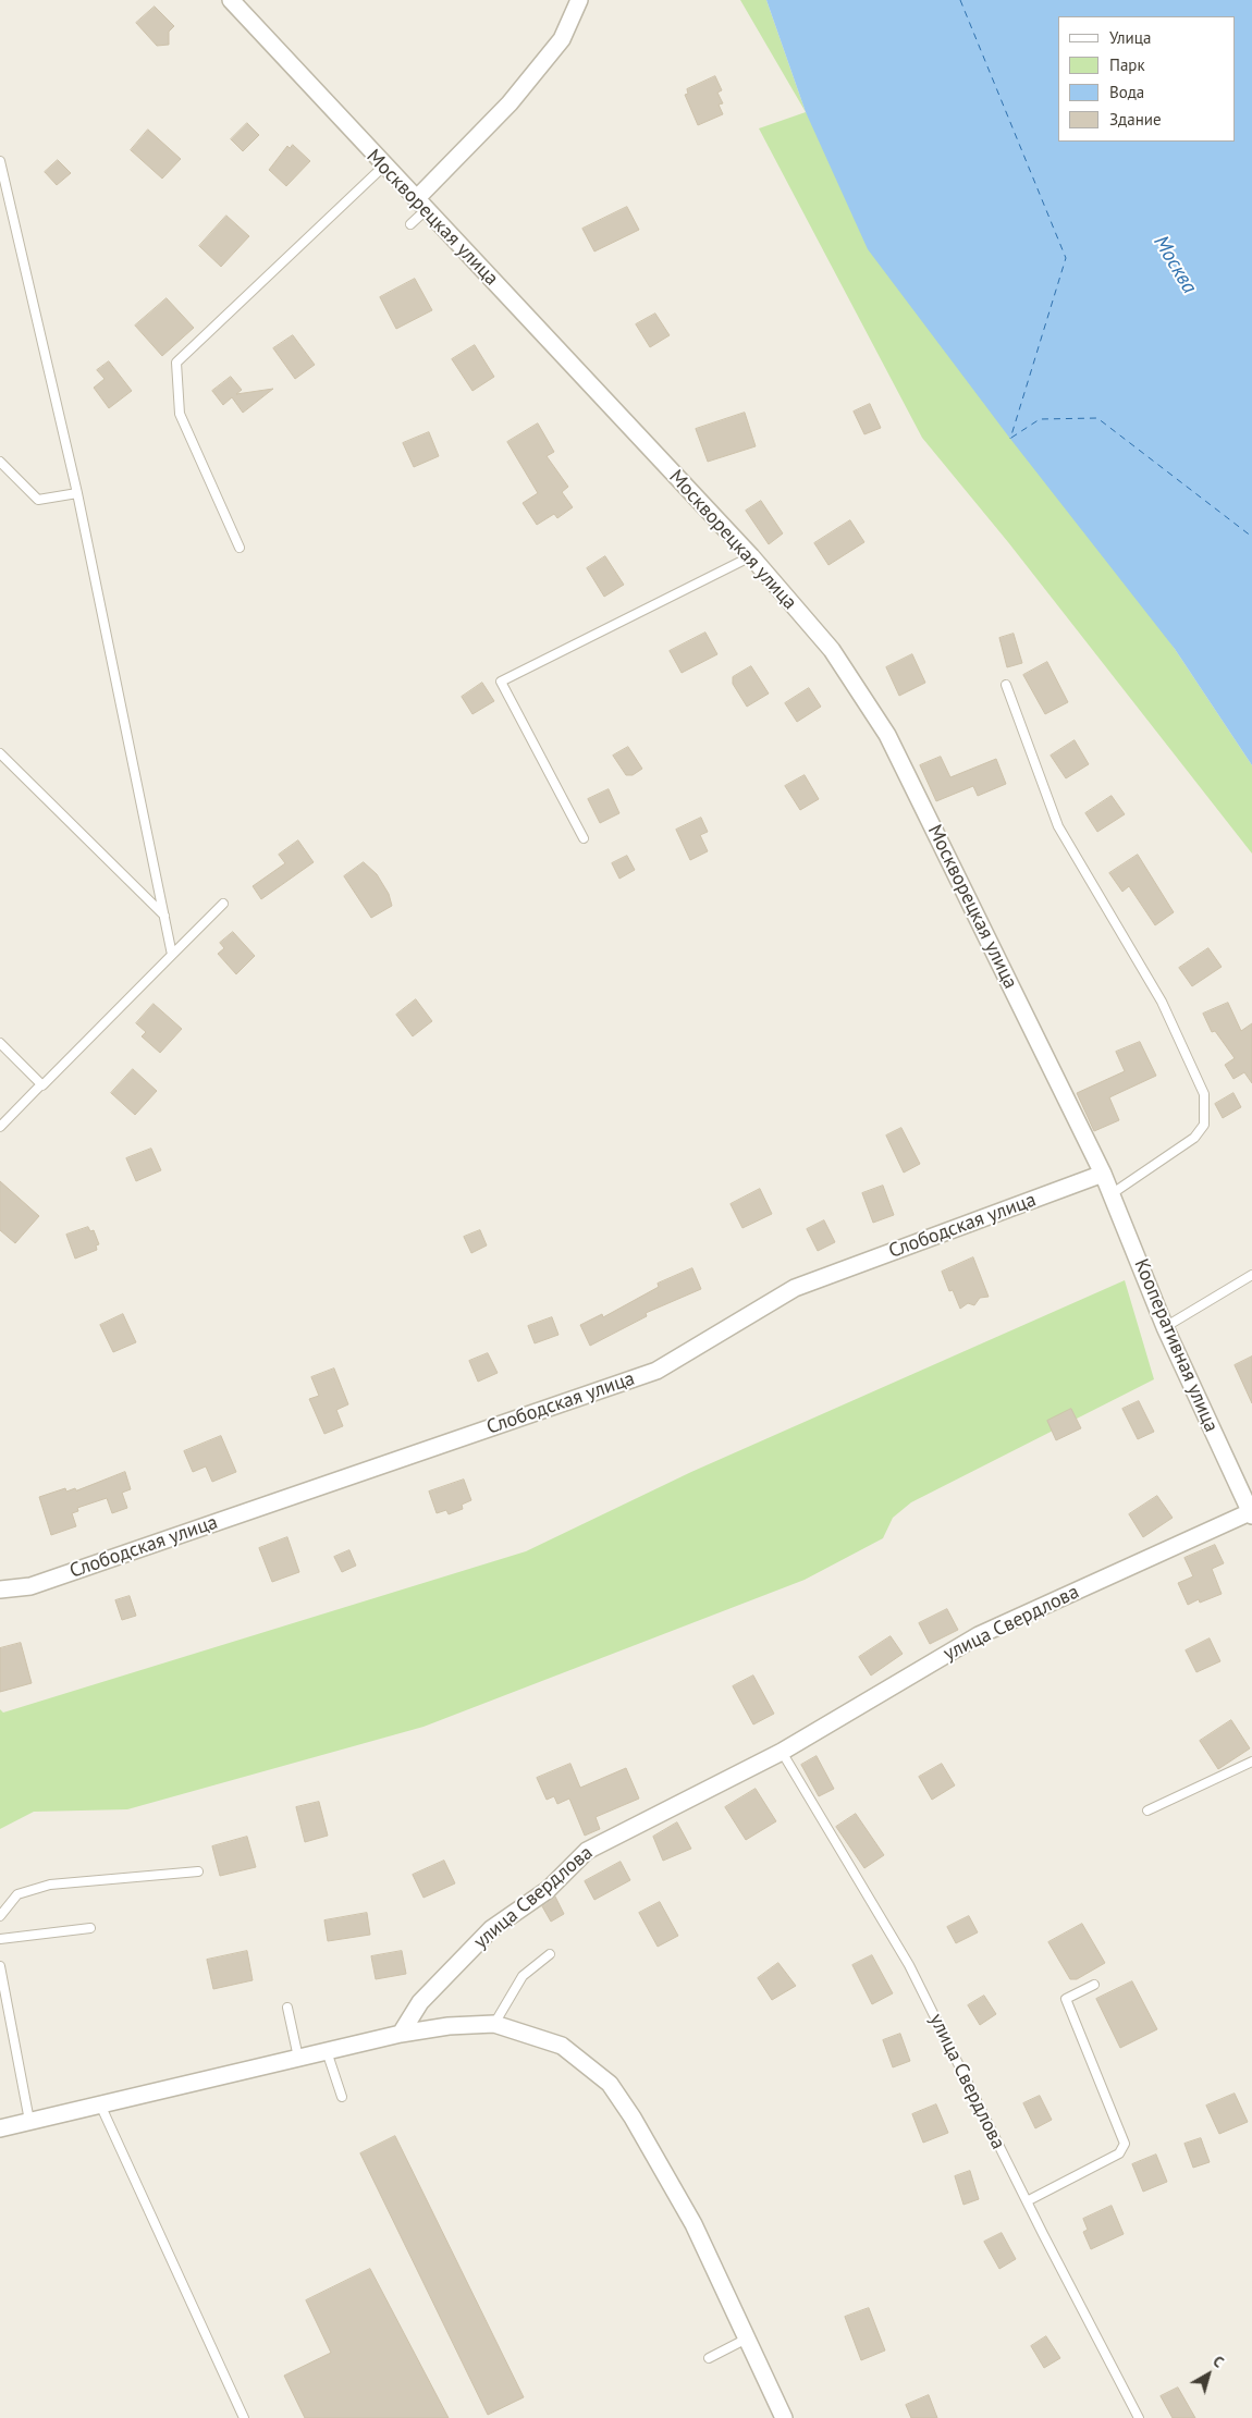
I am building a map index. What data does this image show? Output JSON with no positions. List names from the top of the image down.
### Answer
{
  "streets": {
    "street": [
      "Москворецкая улица",
      "Слободская улица",
      "Кооперативная улица",
      "улица Свердлова"
    ]
  },
  "crossings": [
    ["Москворецкая улица", "Слободская улица"],
    ["Москворецкая улица", "Кооперативная улица"],
    ["Слободская улица", "Кооперативная улица"],
    ["Кооперативная улица", "улица Свердлова"]
  ],
  "water": ["Москва"],
  "legend": [
    "Улица",
    "Парк",
    "Вода",
    "Здание"
  ],
  "north": "top right"
}
